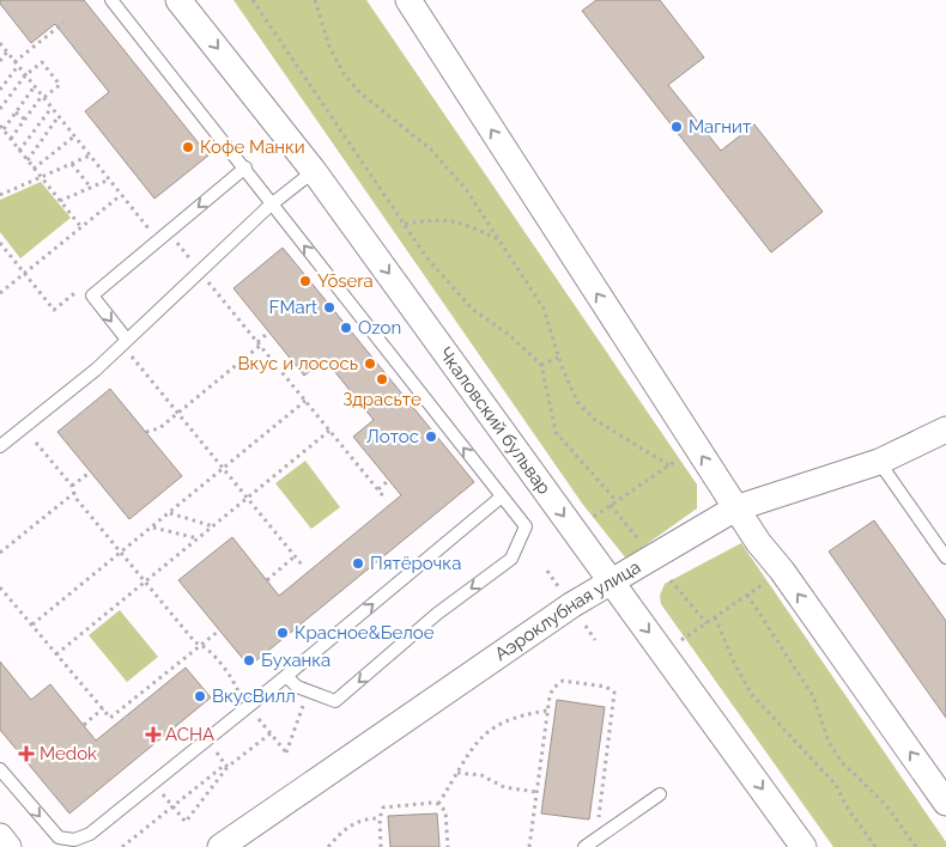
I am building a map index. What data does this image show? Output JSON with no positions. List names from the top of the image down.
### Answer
{
  "streets": {
    "street": ["Чкаловский бульвар", "Аэроклубная улица"]
  },
  "crossings": [
    ["Чкаловский бульвар", "Аэроклубная улица"]
  ],
  "places": {
    "other": [
      "Магнит",
      "Кофе Манки",
      "Yōsera",
      "FMart",
      "Ozon",
      "Вкус и лосось",
      "Здрасьте",
      "Лотос",
      "Пятёрочка",
      "Красное&Белое",
      "Буханка",
      "ВкусВилл"
    ],
    "health": ["АСНА", "Medok"]
  }
}
